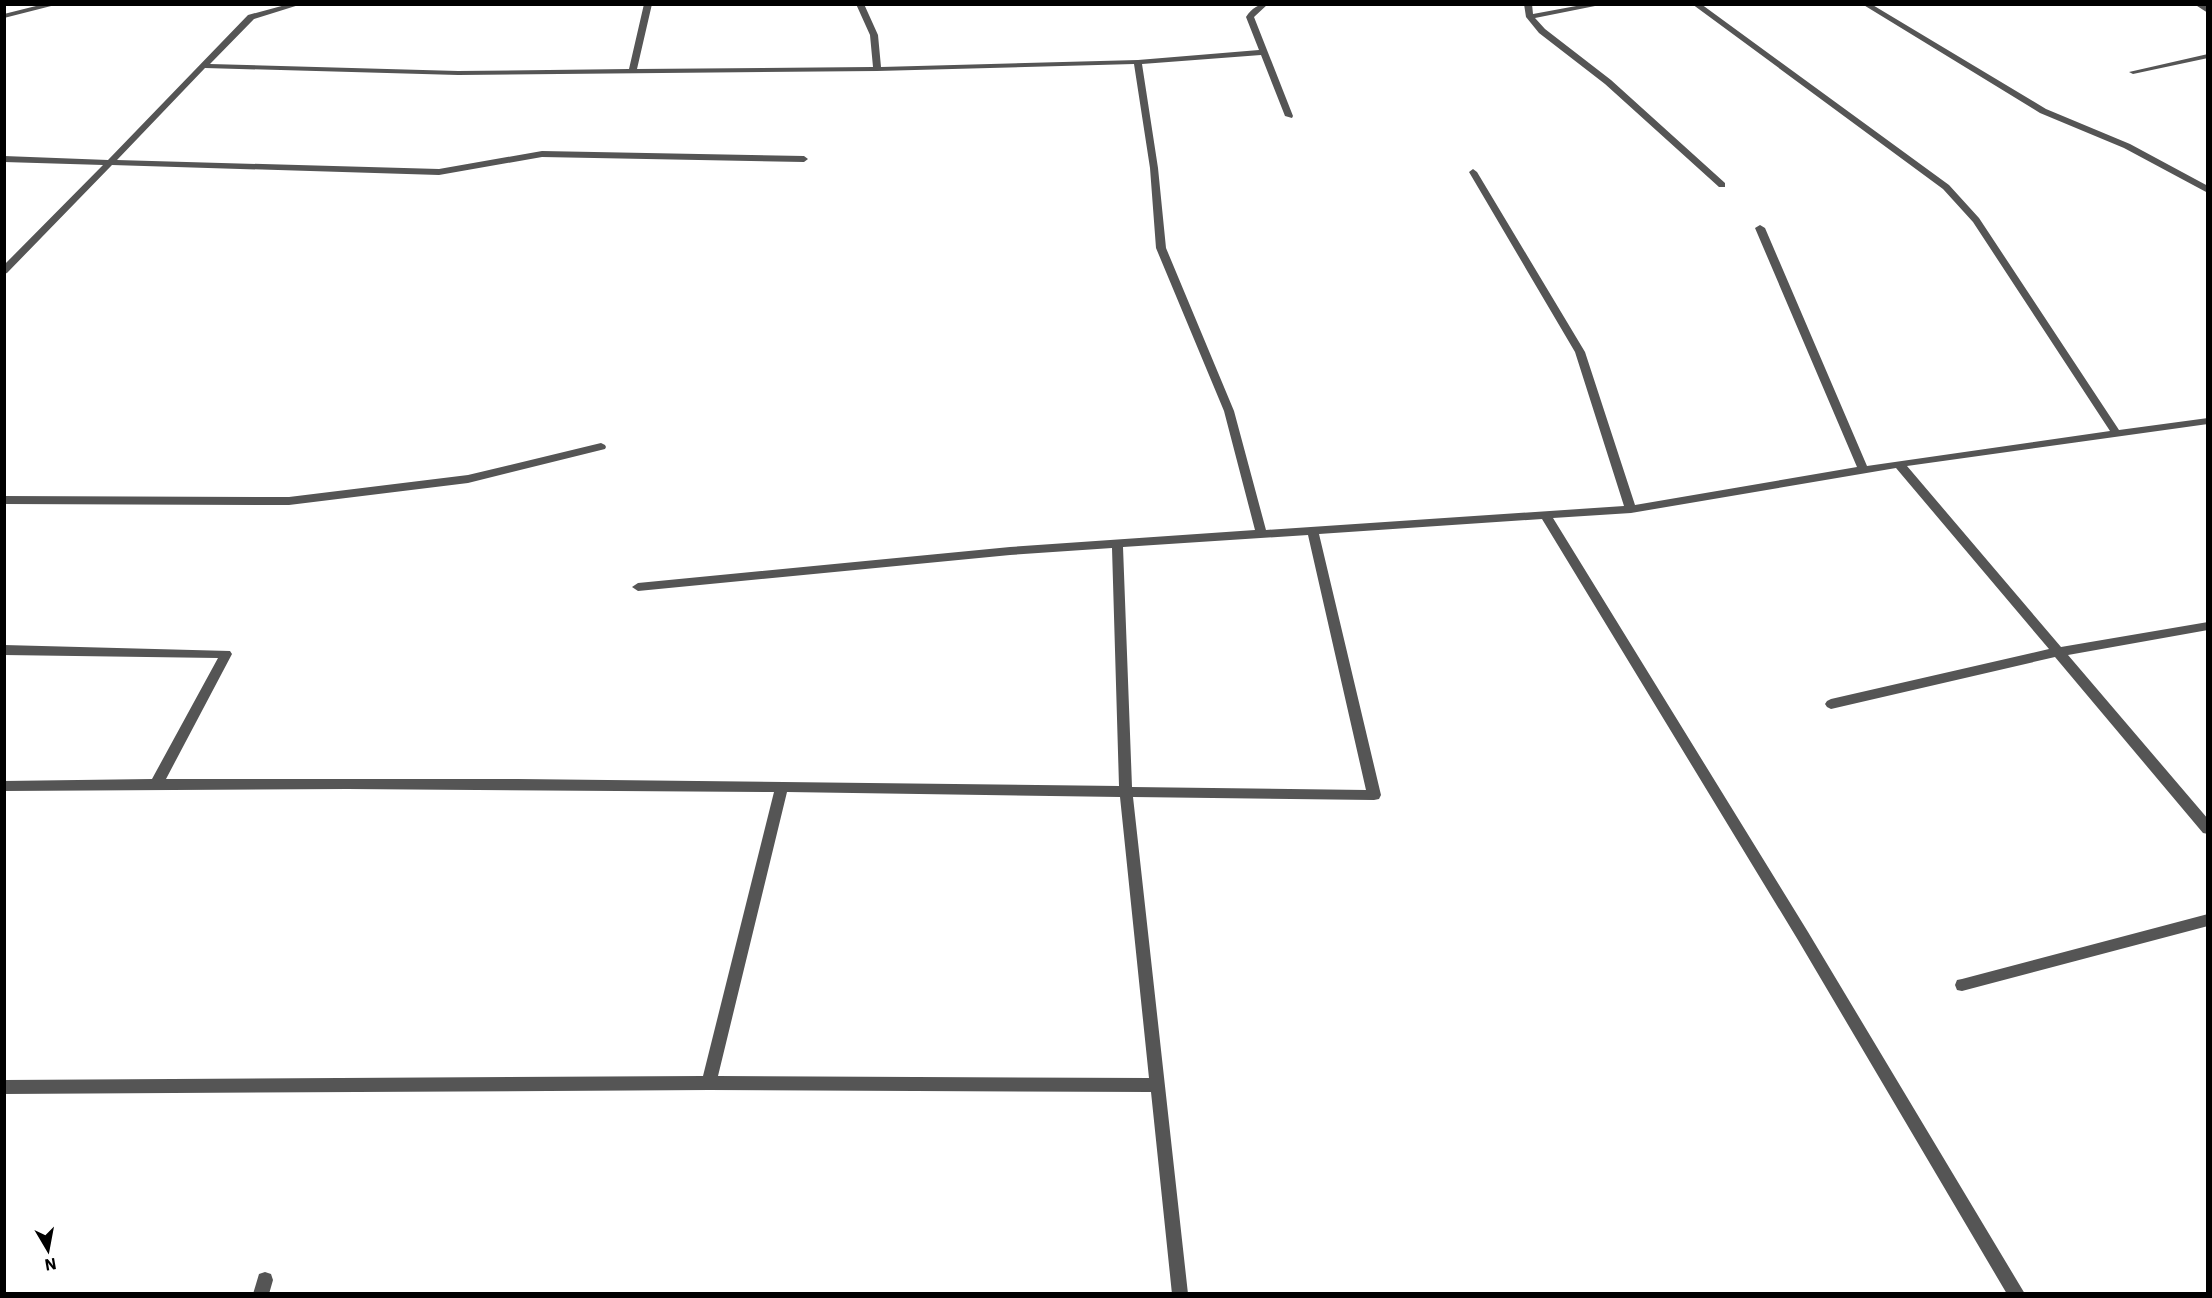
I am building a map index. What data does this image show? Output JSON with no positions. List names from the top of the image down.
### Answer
{
  "north": "bottom"
}
